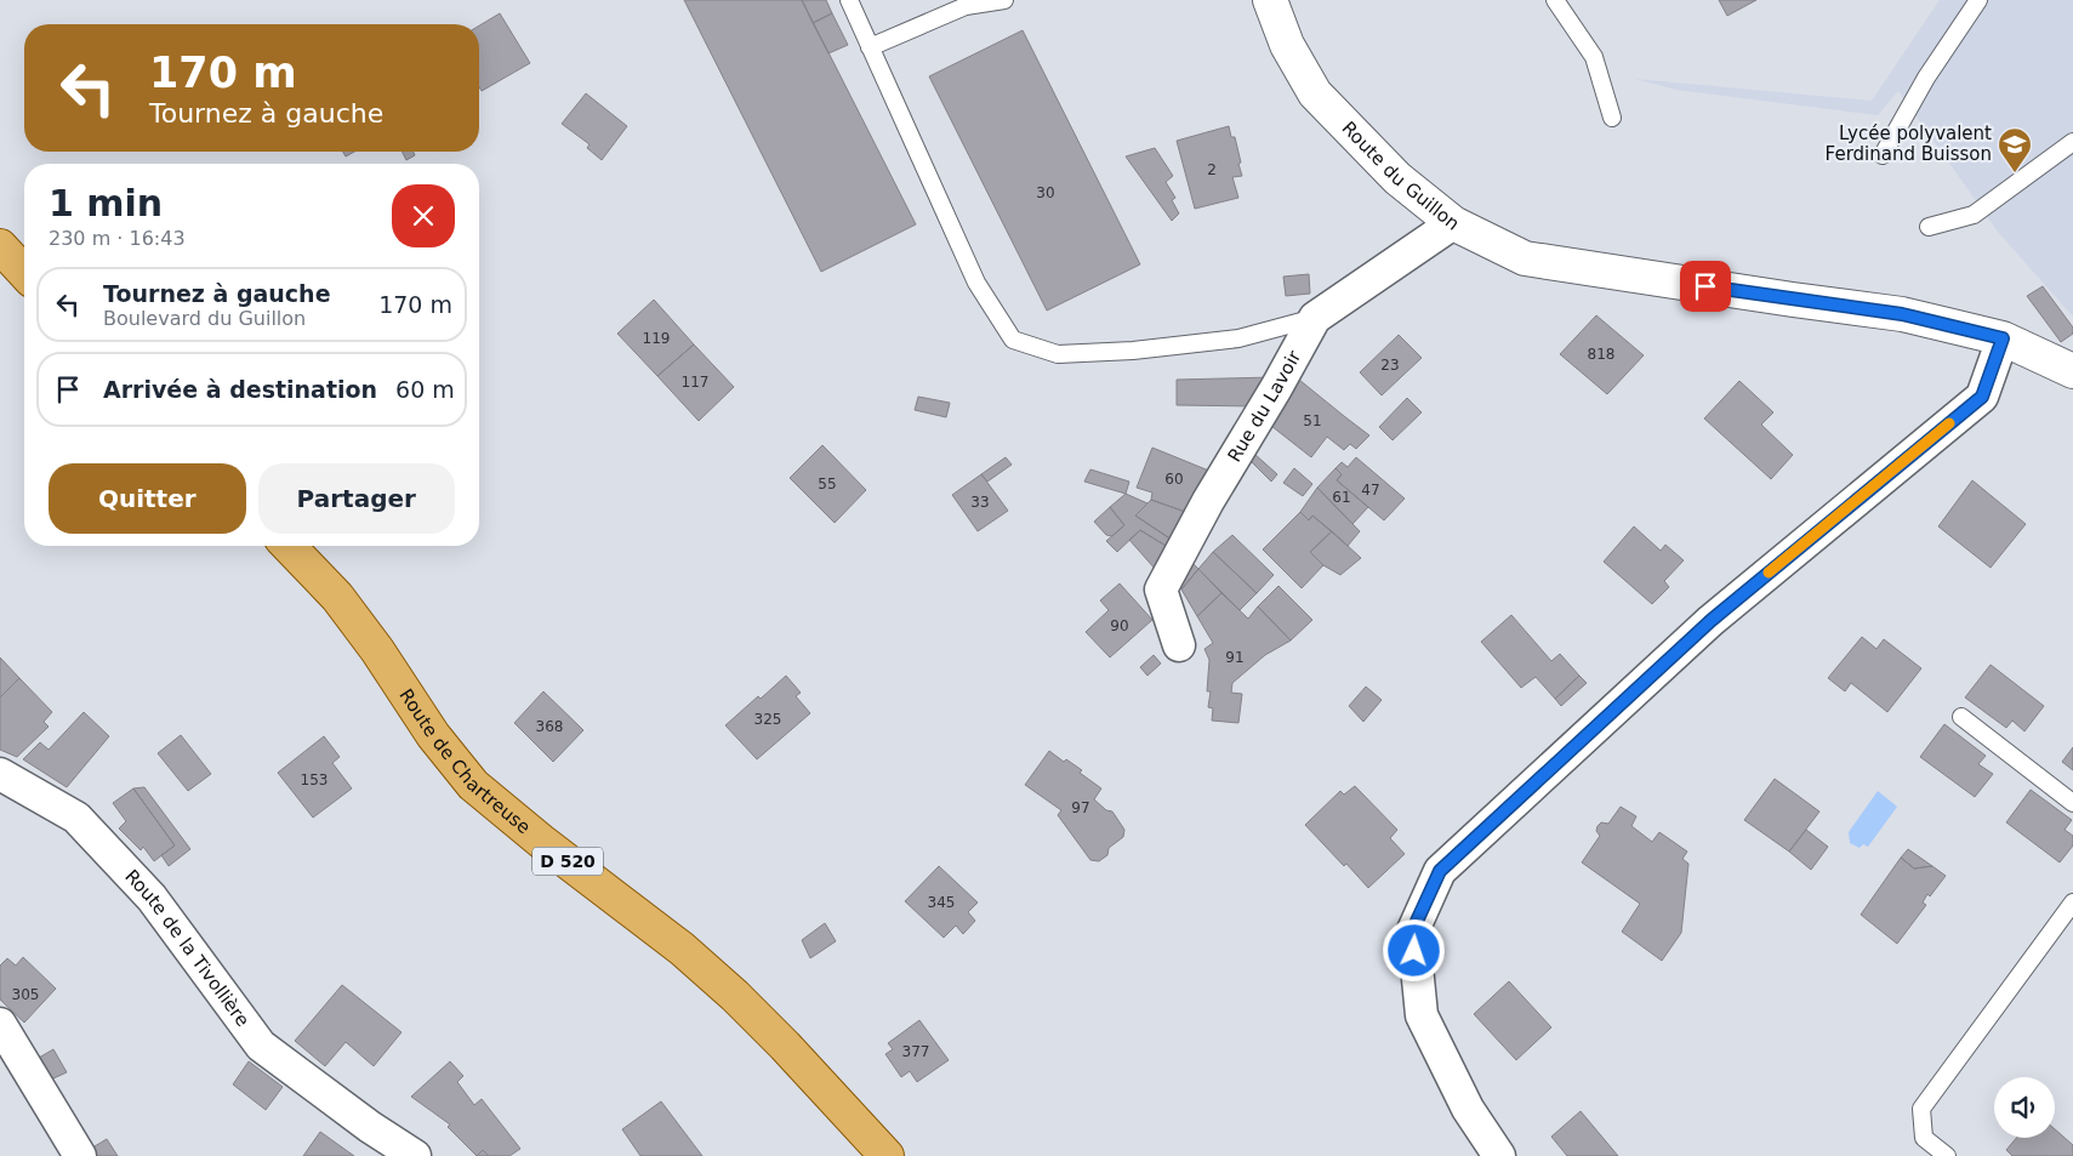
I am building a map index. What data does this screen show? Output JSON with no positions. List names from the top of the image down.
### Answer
{
  "streets": {
    "main road": ["Route de Chartreuse", "D 520"],
    "street": ["Route du Guillon", "Rue du Lavoir", "Route de la Tivollière"]
  },
  "crossings": [
    ["Route du Guillon", "Rue du Lavoir"]
  ],
  "places": {
    "school or university": ["Lycée polyvalent Ferdinand Buisson"]
  },
  "house_numbers": [
    "2",
    "30",
    "119",
    "818",
    "23",
    "117",
    "51",
    "60",
    "55",
    "47",
    "61",
    "33",
    "90",
    "91",
    "325",
    "368",
    "153",
    "97",
    "345",
    "305",
    "377"
  ],
  "page": {
    "turn": ["170 m", "Tournez à gauche"],
    "heading": ["1 min", "230 m · 16:43"],
    "list": [
      {
        "name": "Tournez à gauche",
        "note": "Boulevard du Guillon",
        "value": "170 m"
      },
      {
        "name": "Arrivée à destination",
        "value": "60 m"
      }
    ],
    "buttons": ["Quitter", "Partager"]
  }
}
